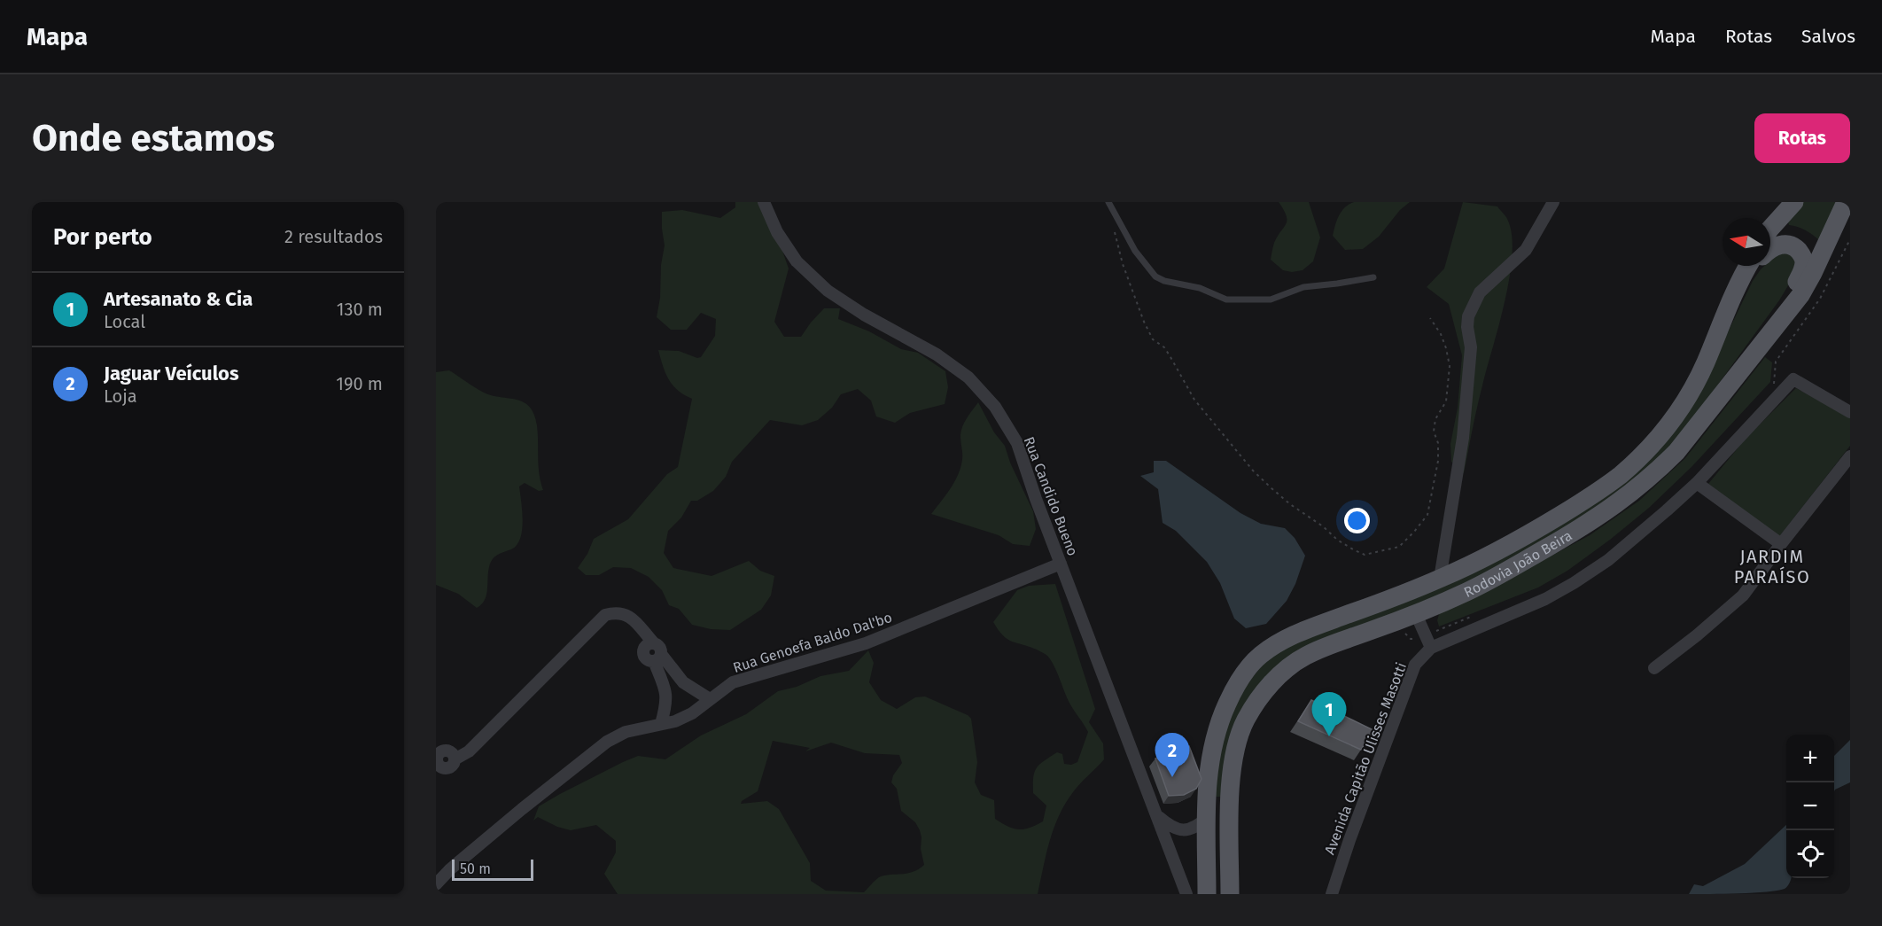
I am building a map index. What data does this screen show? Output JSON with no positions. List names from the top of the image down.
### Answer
{
  "streets": {
    "main road": ["Rodovia João Beira"],
    "street": ["Rua Candido Bueno", "Rua Genoefa Baldo Dal'bo", "Avenida Capitão Ulisses Masotti"]
  },
  "crossings": [
    ["Rua Candido Bueno", "Rua Genoefa Baldo Dal'bo"]
  ],
  "districts": ["JARDIM PARAÍSO"],
  "scale_bar": "50 m",
  "north": "left",
  "page": {
    "header": "Mapa",
    "nav": ["Mapa", "Rotas", "Salvos"],
    "buttons": "Rotas",
    "title": "Onde estamos",
    "heading": ["Por perto", "2 resultados"],
    "list": [
      {
        "mark": "1",
        "name": "Artesanato & Cia",
        "note": "Local",
        "value": "130 m"
      },
      {
        "mark": "2",
        "name": "Jaguar Veículos",
        "note": "Loja",
        "value": "190 m"
      }
    ],
    "pins": ["1", "2"],
    "map_buttons": ["+", "−"],
    "scale": "50 m"
  }
}
